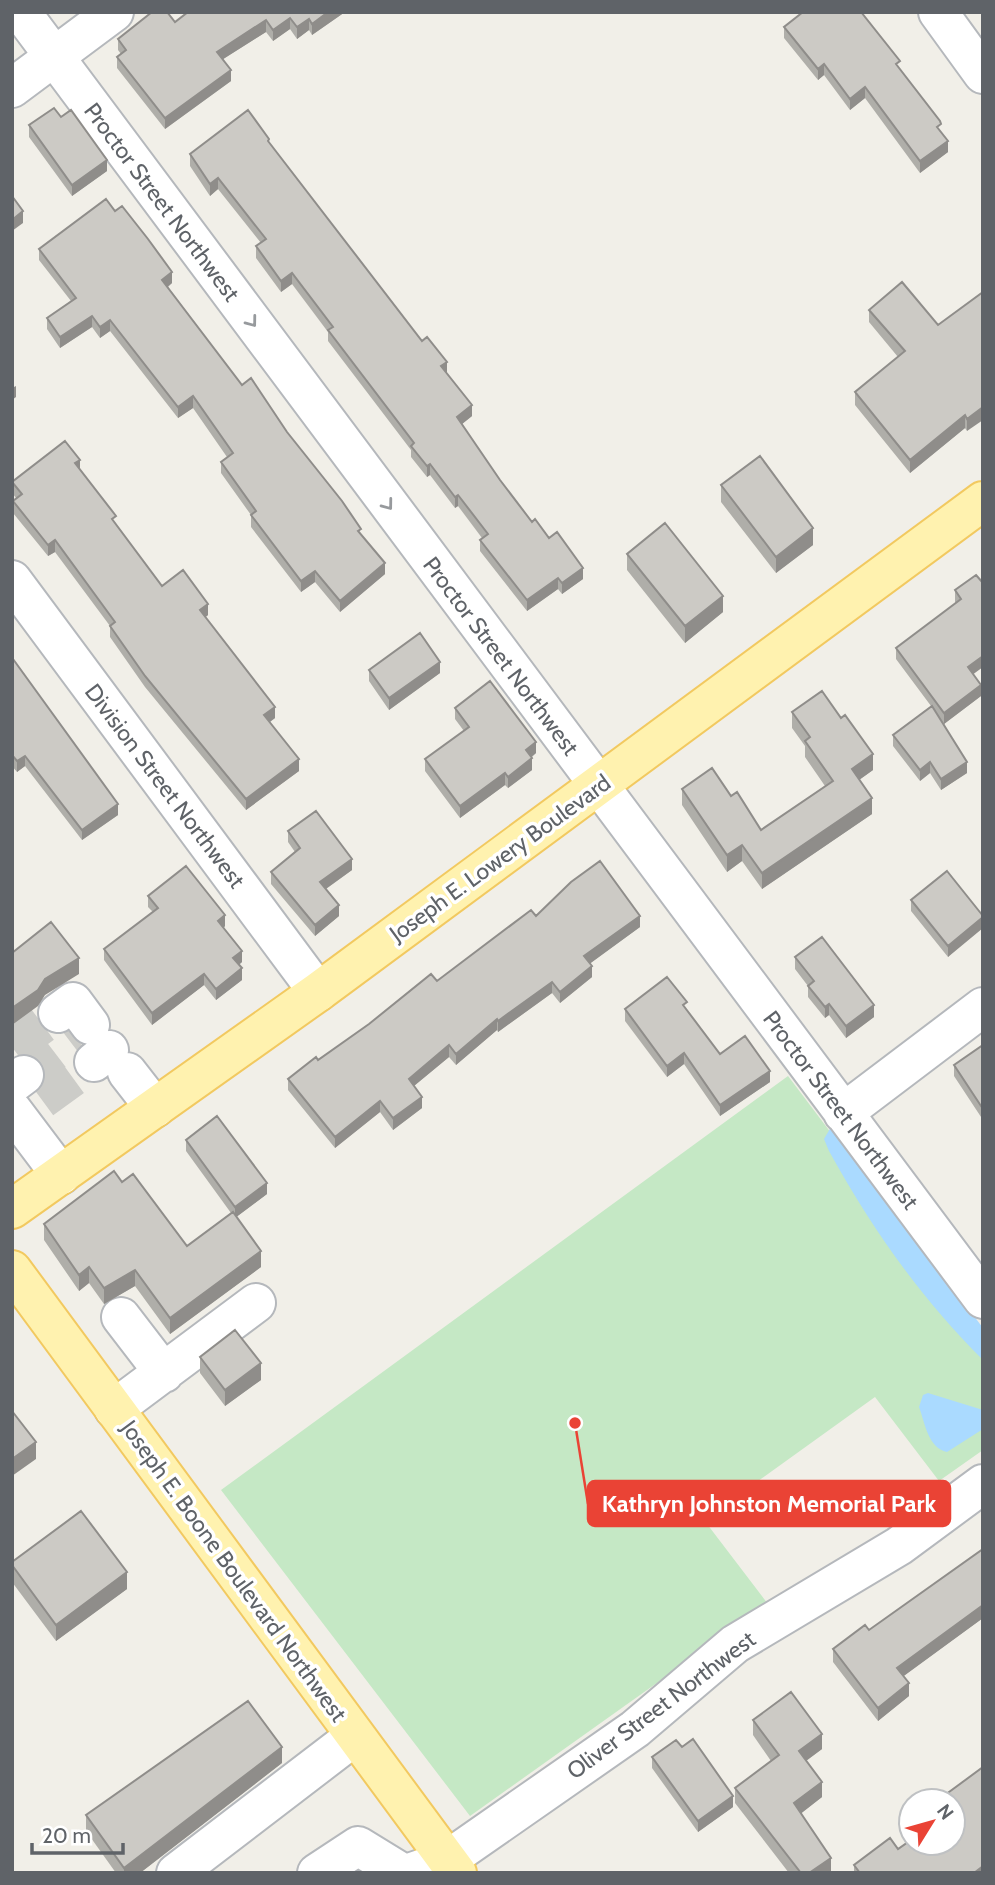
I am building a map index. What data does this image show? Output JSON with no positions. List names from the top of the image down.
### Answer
{
  "streets": {
    "main road": ["Joseph E. Lowery Boulevard", "Joseph E. Boone Boulevard Northwest"],
    "street": ["Proctor Street Northwest", "Division Street Northwest", "Oliver Street Northwest"]
  },
  "crossings": [
    ["Proctor Street Northwest", "Joseph E. Lowery Boulevard"],
    ["Division Street Northwest", "Joseph E. Lowery Boulevard"],
    ["Joseph E. Boone Boulevard Northwest", "Oliver Street Northwest"]
  ],
  "one_way": ["Proctor Street Northwest"],
  "places": ["Kathryn Johnston Memorial Park"],
  "scale_bar": "20 m",
  "north": "top right"
}
